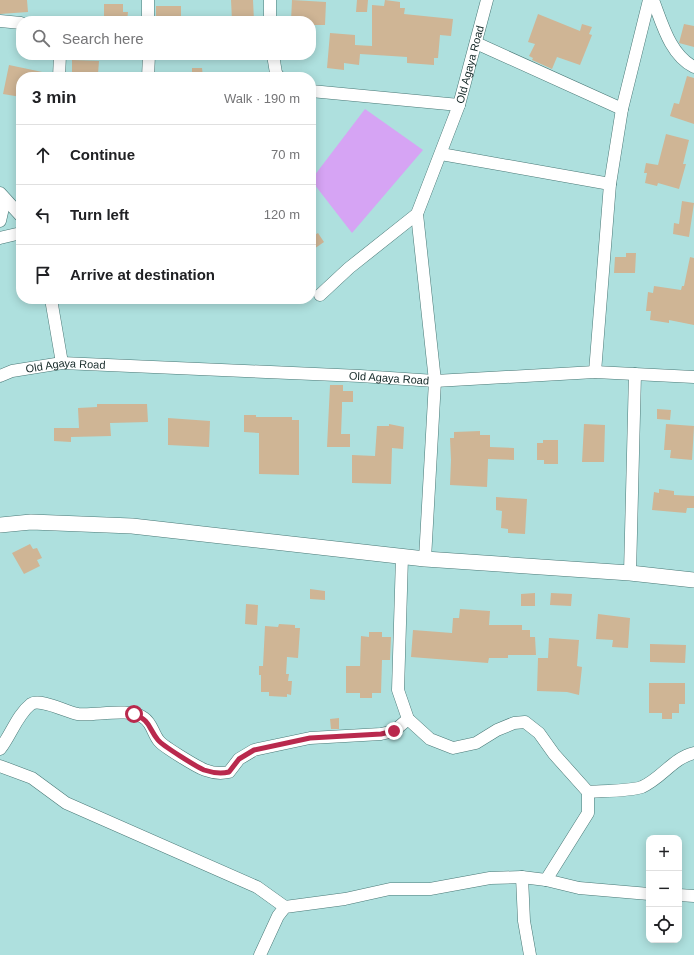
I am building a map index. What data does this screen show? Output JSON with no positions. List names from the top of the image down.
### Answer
{
  "streets": {
    "street": ["Old Agaya Road"]
  },
  "page": {
    "search": "Search here",
    "heading": ["3 min", "Walk · 190 m"],
    "list": [
      ["Continue", "70 m"],
      ["Turn left", "120 m"],
      "Arrive at destination"
    ],
    "map_buttons": ["+", "−"]
  }
}
